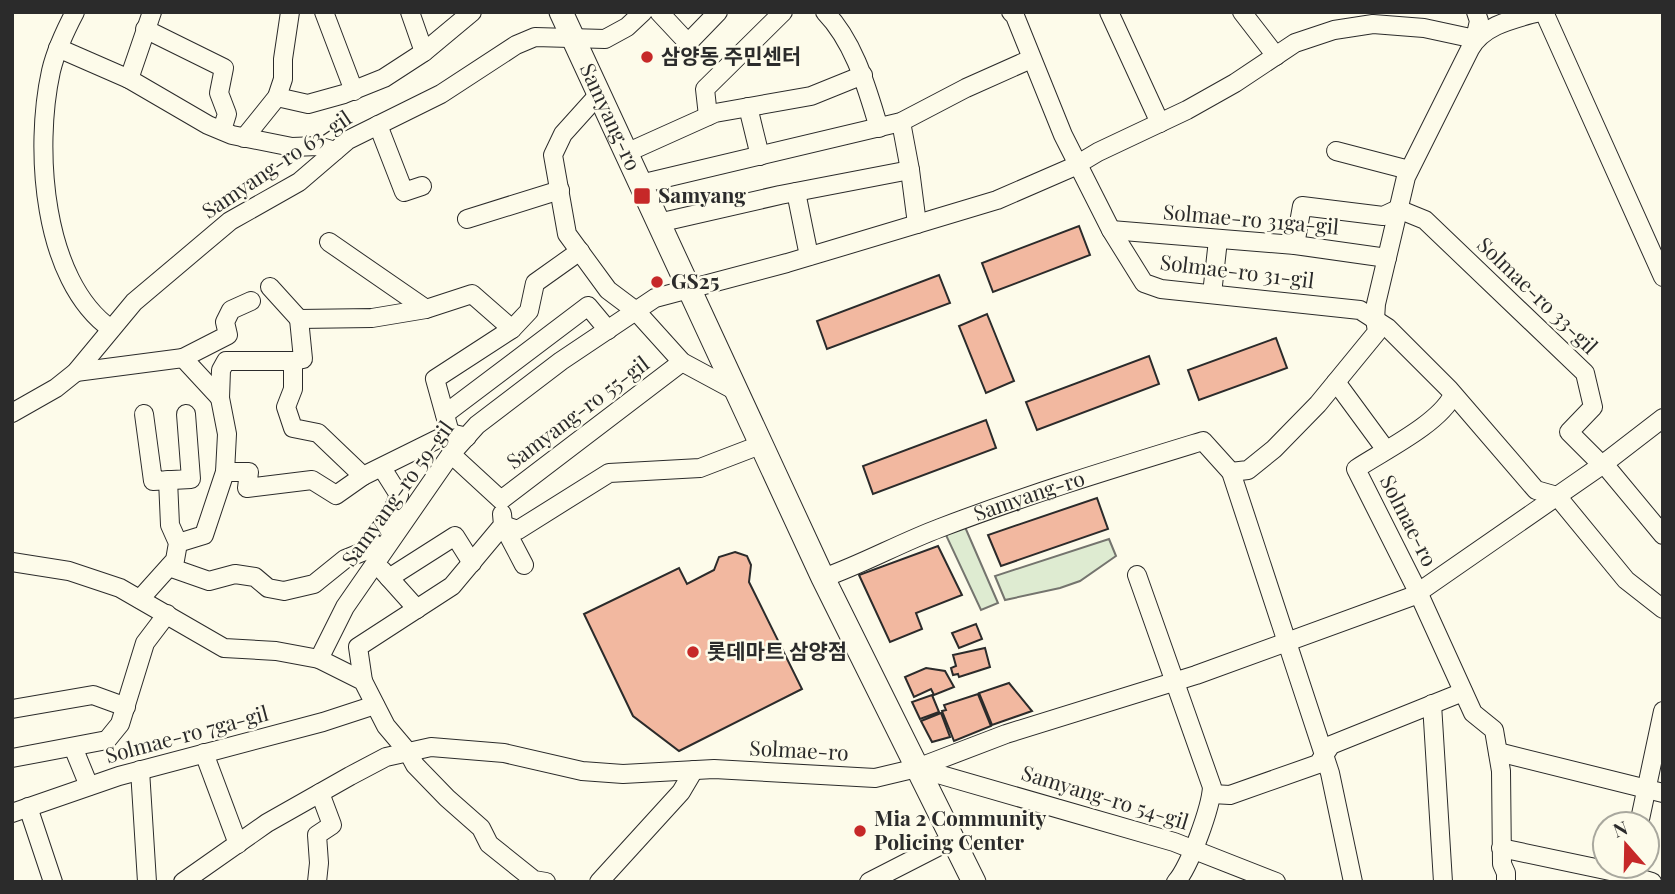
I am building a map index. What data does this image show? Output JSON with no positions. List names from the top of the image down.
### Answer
{
  "streets": {
    "main road": ["Samyang-ro"],
    "street": [
      "Samyang-ro 63-gil",
      "Solmae-ro 31ga-gil",
      "Solmae-ro 31-gil",
      "Solmae-ro 33-gil",
      "Samyang-ro 55-gil",
      "Samyang-ro 59-gil",
      "Solmae-ro",
      "Solmae-ro 7ga-gil",
      "Samyang-ro 54-gil"
    ]
  },
  "crossings": [
    ["Samyang-ro", "Samyang-ro 63-gil"],
    ["Samyang-ro", "Samyang-ro 59-gil"],
    ["Samyang-ro", "Solmae-ro"],
    ["Samyang-ro", "Samyang-ro 54-gil"],
    ["Solmae-ro 31ga-gil", "Solmae-ro 31-gil"],
    ["Solmae-ro 31ga-gil", "Solmae-ro 33-gil"],
    ["Solmae-ro 31-gil", "Samyang-ro 59-gil"],
    ["Solmae-ro 31-gil", "Solmae-ro"],
    ["Solmae-ro 33-gil", "Solmae-ro"],
    ["Samyang-ro 55-gil", "Samyang-ro 59-gil"],
    ["Solmae-ro", "Samyang-ro 54-gil"]
  ],
  "places": {
    "other": [
      "삼양동 주민센터",
      "GS25",
      "롯데마트 삼양점",
      "Mia 2 Community Policing Center"
    ],
    "transit": ["Samyang"]
  },
  "north": "top"
}
